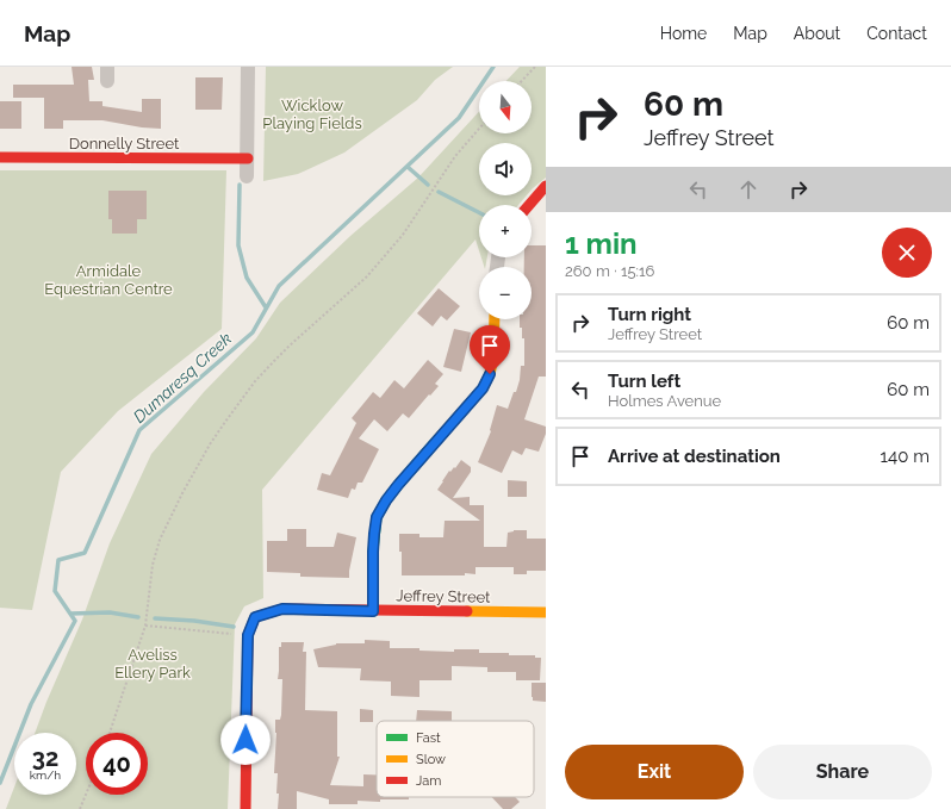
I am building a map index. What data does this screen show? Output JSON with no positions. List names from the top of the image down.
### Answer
{
  "streets": {
    "street": ["Donnelly Street", "Jeffrey Street"]
  },
  "water": ["Dumaresq Creek"],
  "parks": ["Wicklow Playing Fields", "Armidale Equestrian Centre", "Aveliss Ellery Park"],
  "legend": ["Fast", "Slow", "Jam"],
  "north": "bottom",
  "page": {
    "header": "Map",
    "nav": [
      "Home",
      "Map",
      "About",
      "Contact"
    ],
    "turn": ["60 m", "Jeffrey Street"],
    "map_buttons": ["+", "−"],
    "heading": ["1 min", "260 m · 15:16"],
    "list": [
      {
        "name": "Turn right",
        "note": "Jeffrey Street",
        "value": "60 m"
      },
      {
        "name": "Turn left",
        "note": "Holmes Avenue",
        "value": "60 m"
      },
      {
        "name": "Arrive at destination",
        "value": "140 m"
      }
    ],
    "speed": "32 km/h",
    "limit": "40",
    "buttons": ["Exit", "Share"]
  }
}
